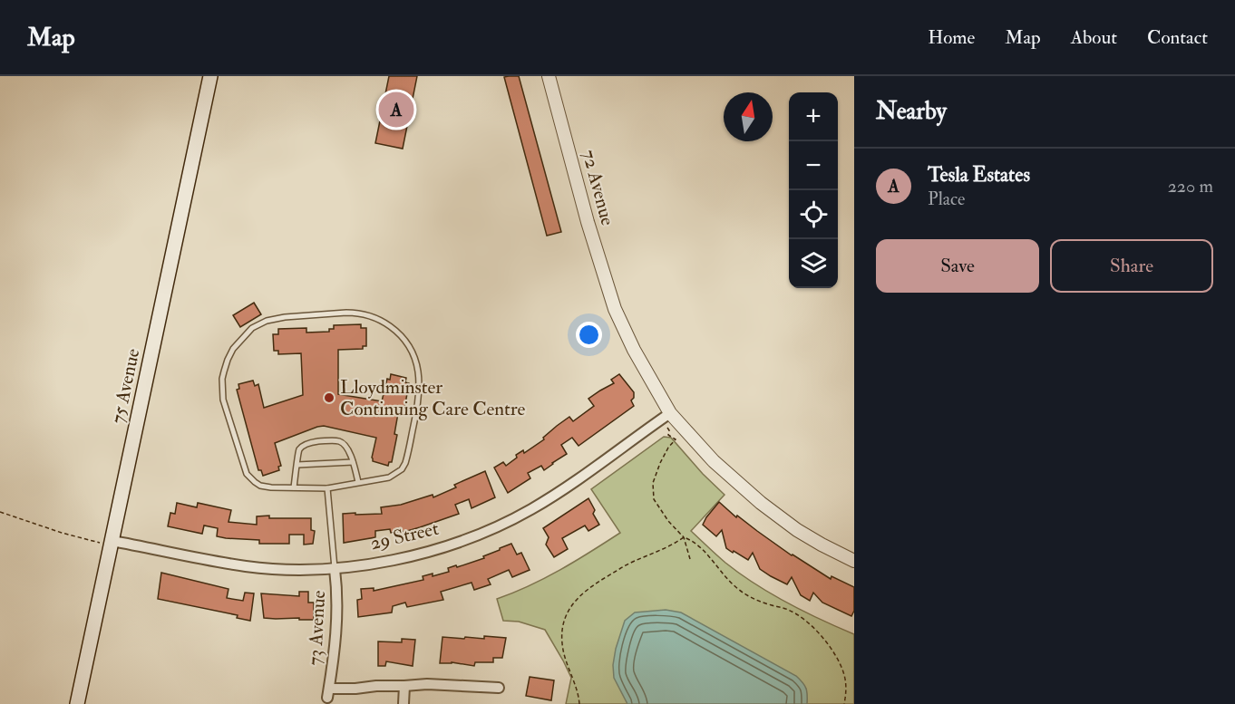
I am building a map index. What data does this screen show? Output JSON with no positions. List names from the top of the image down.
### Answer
{
  "streets": {
    "main road": ["75 Avenue"],
    "street": ["72 Avenue", "29 Street", "73 Avenue"]
  },
  "crossings": [
    ["72 Avenue", "29 Street"],
    ["75 Avenue", "29 Street"],
    ["29 Street", "73 Avenue"]
  ],
  "places": ["Lloydminster Continuing Care Centre"],
  "north": "top",
  "page": {
    "header": "Map",
    "nav": [
      "Home",
      "Map",
      "About",
      "Contact"
    ],
    "heading": "Nearby",
    "pins": "A",
    "map_buttons": ["+", "−"],
    "list": [
      {
        "mark": "A",
        "name": "Tesla Estates",
        "note": "Place",
        "value": "220 m"
      }
    ],
    "buttons": ["Save", "Share"]
  }
}
